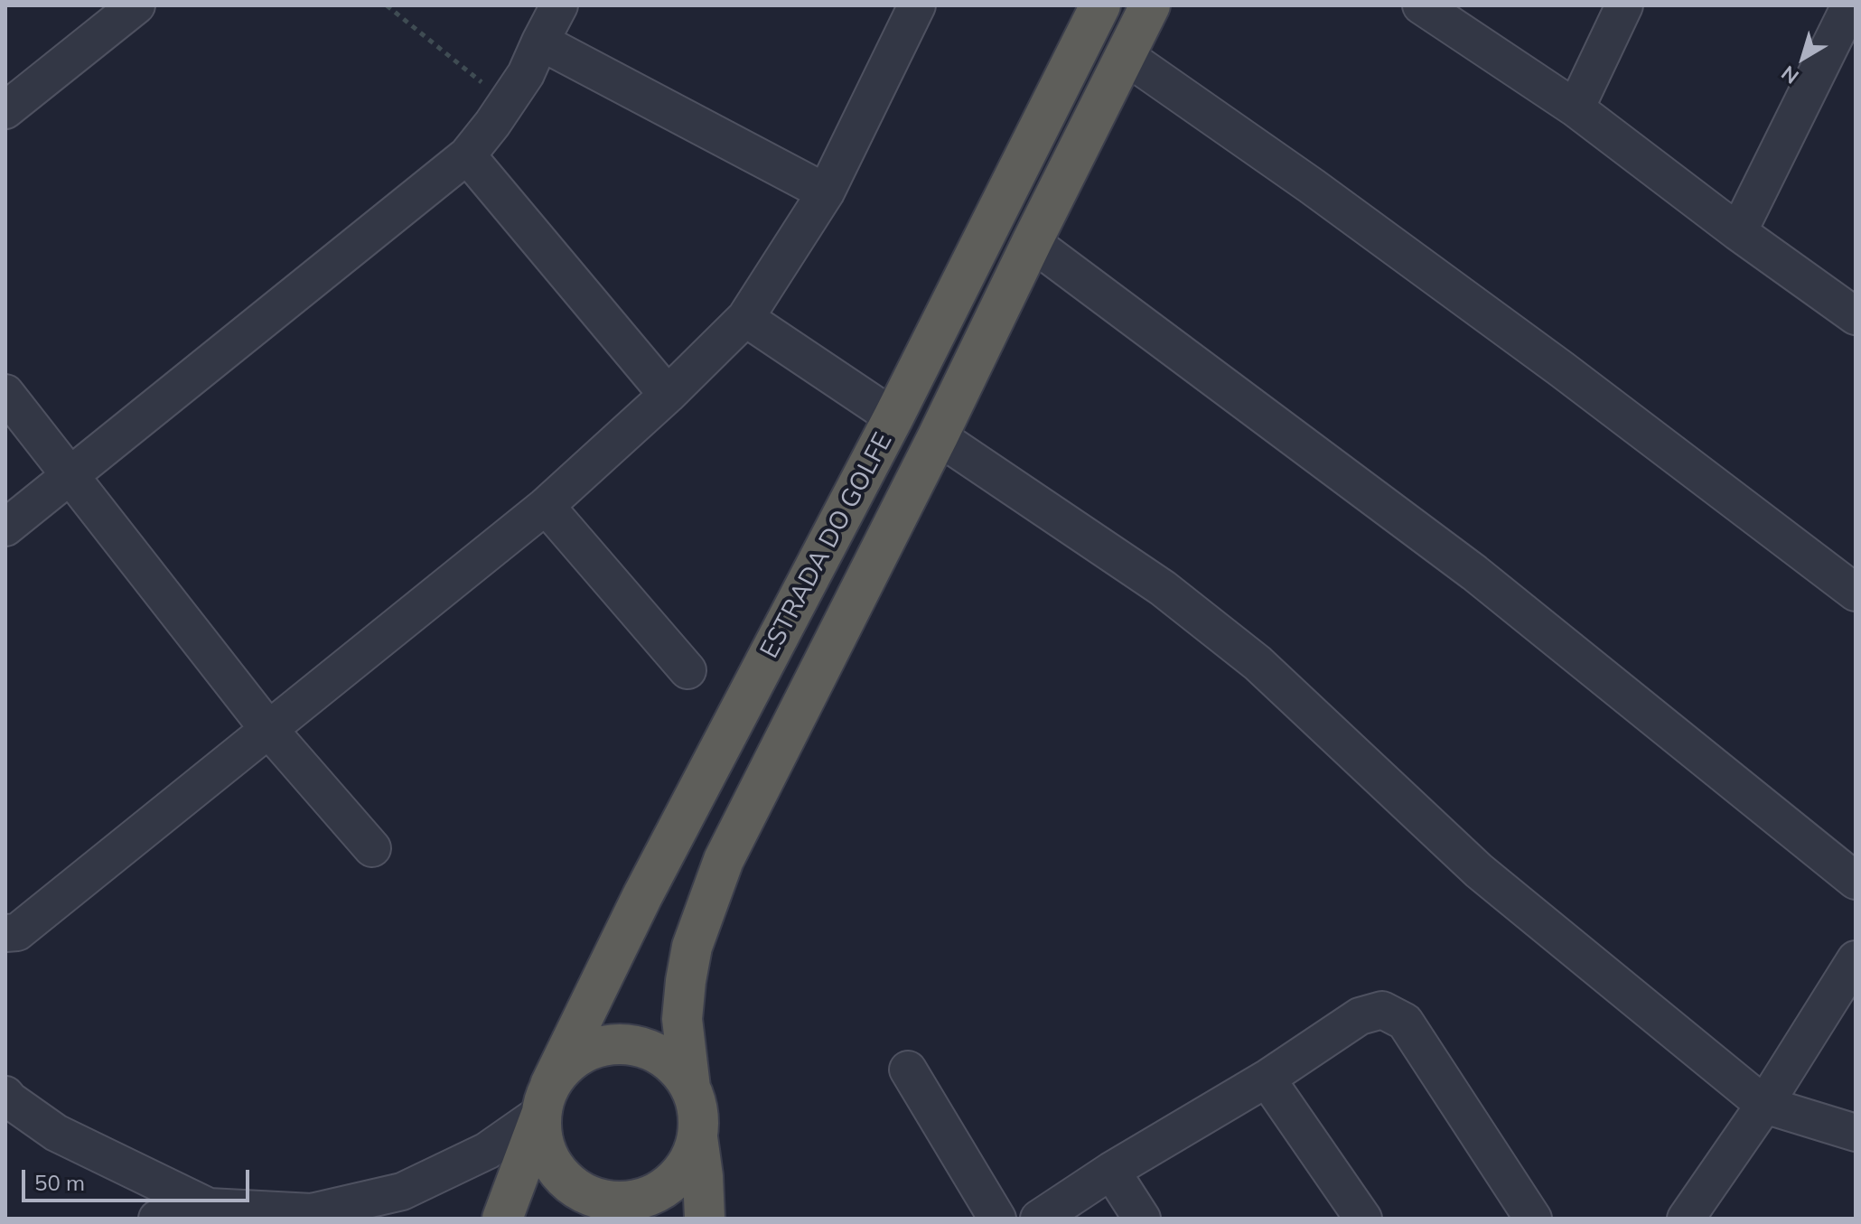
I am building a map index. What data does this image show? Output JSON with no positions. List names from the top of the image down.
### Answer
{
  "streets": {
    "highway": ["ESTRADA DO GOLFE"]
  },
  "scale_bar": "50 m",
  "north": "bottom left"
}
